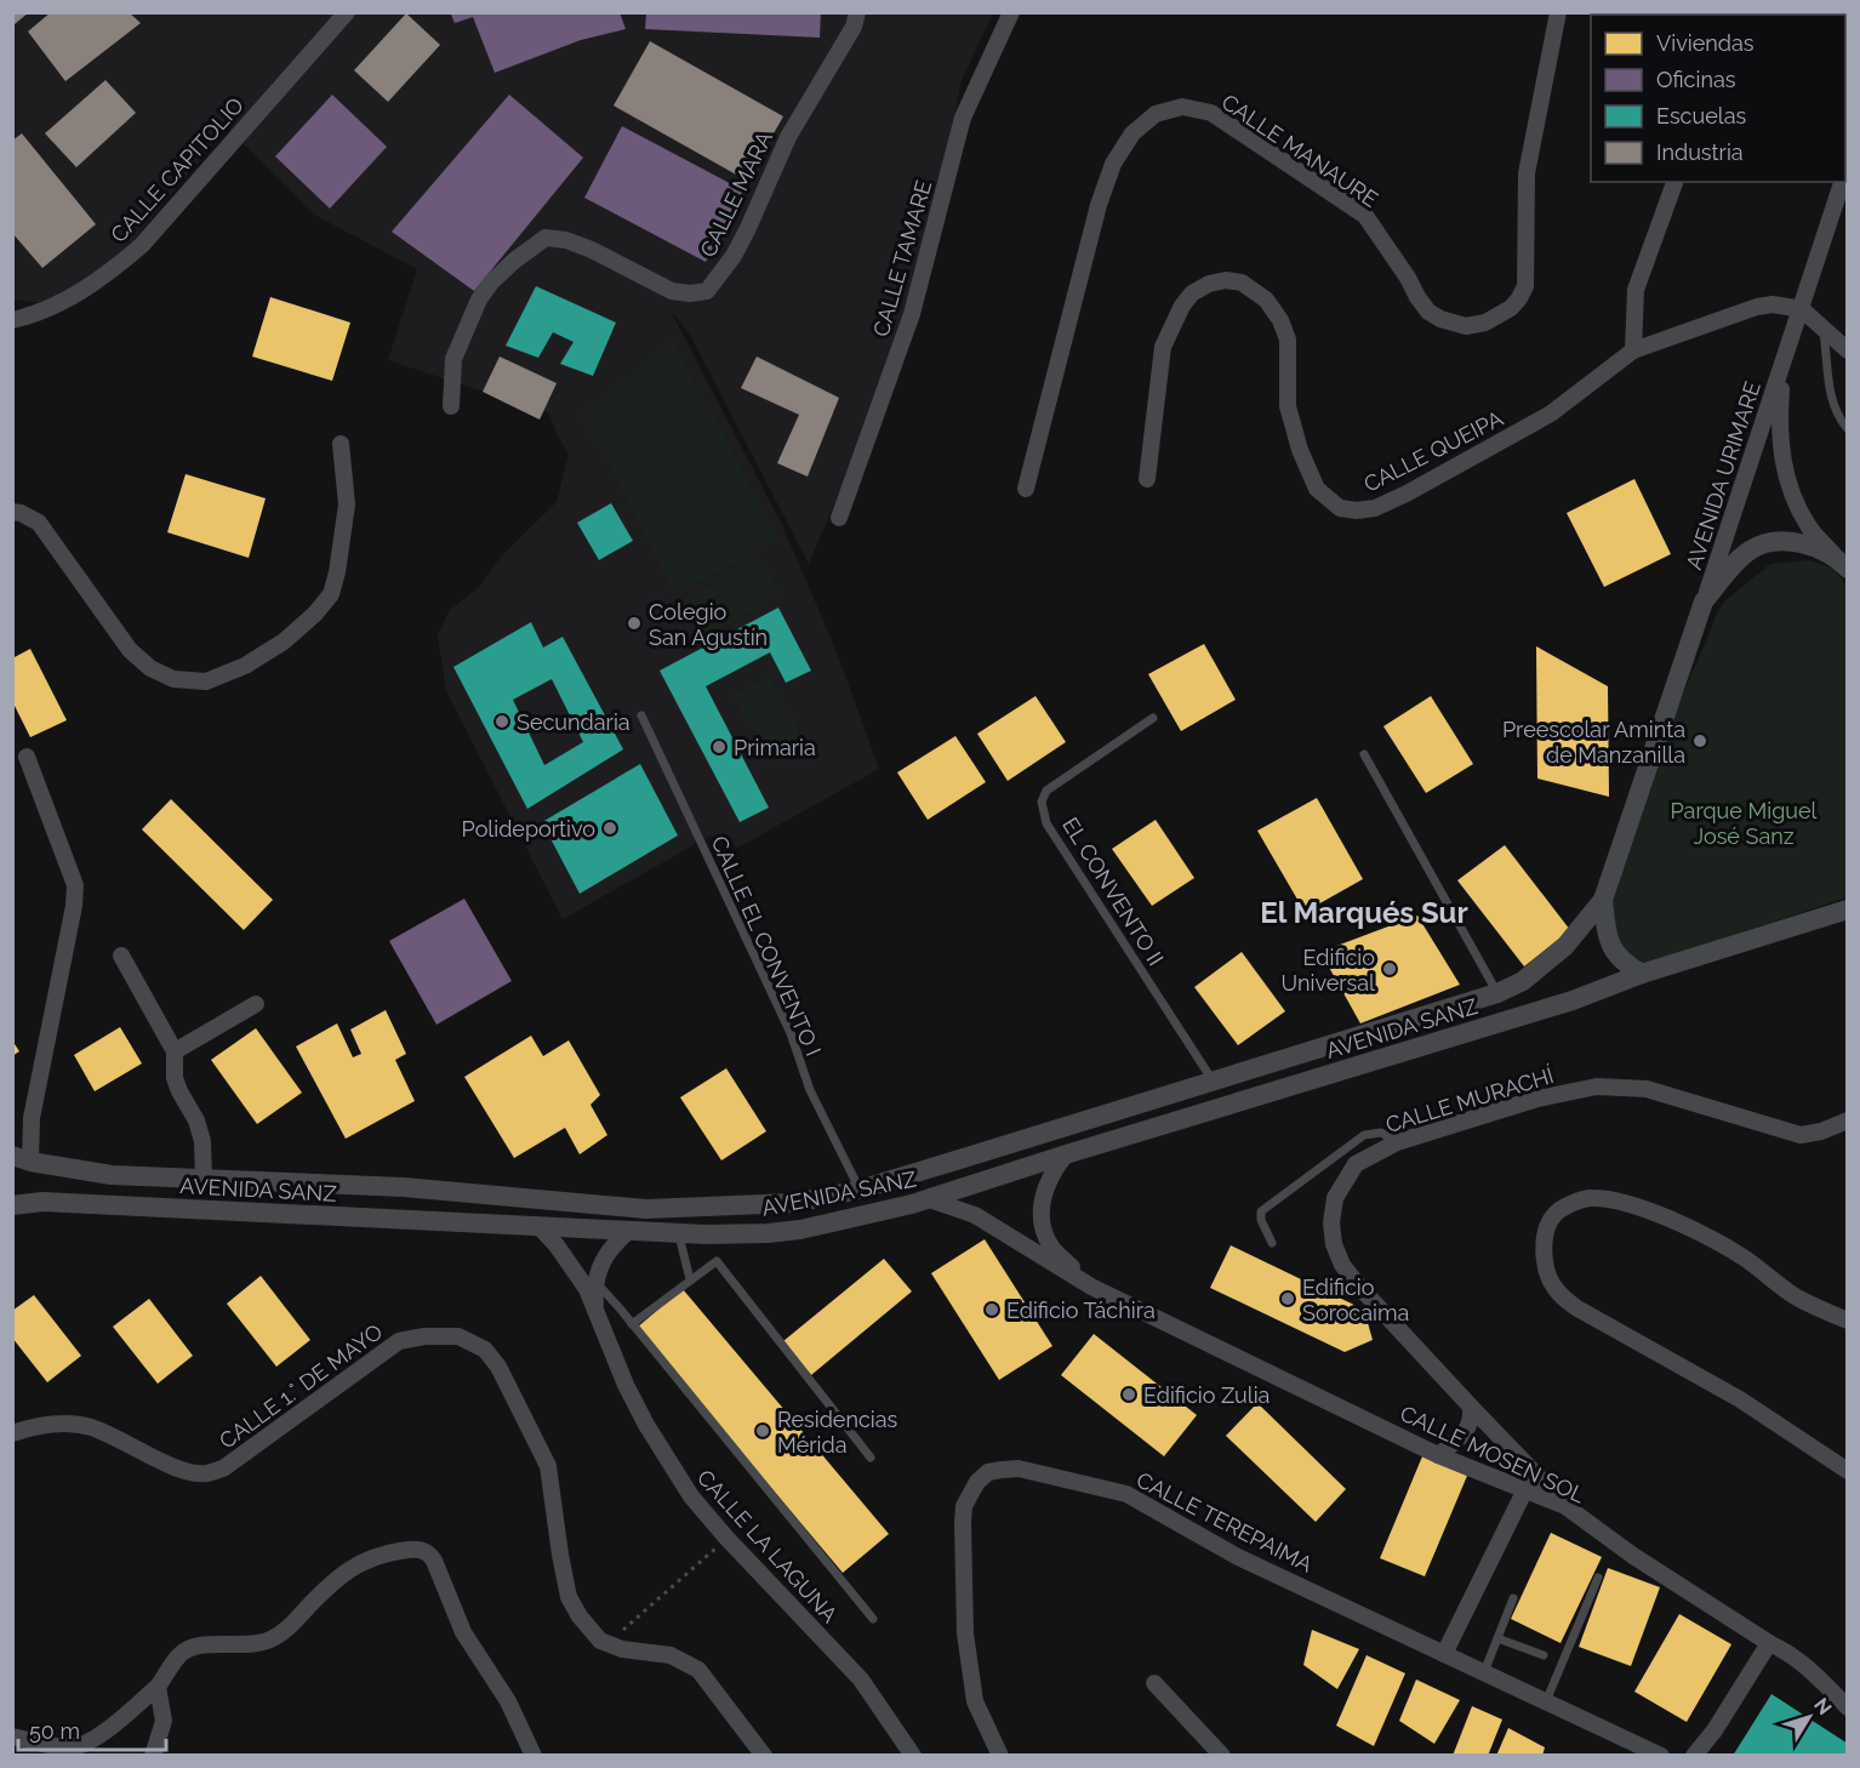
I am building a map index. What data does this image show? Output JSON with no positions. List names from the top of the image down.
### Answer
{
  "streets": {
    "street": [
      "CALLE MANAURE",
      "CALLE CAPITOLIO",
      "CALLE MARA",
      "CALLE TAMARE",
      "CALLE QUEIPA",
      "AVENIDA URIMARE",
      "AVENIDA SANZ",
      "CALLE MURACHÍ",
      "CALLE 1.° DE MAYO",
      "CALLE MOSEN SOL",
      "CALLE TEREPAIMA",
      "CALLE LA LAGUNA"
    ],
    "lane": ["EL CONVENTO II", "CALLE EL CONVENTO I"]
  },
  "crossings": [
    ["CALLE QUEIPA", "AVENIDA URIMARE"],
    ["AVENIDA URIMARE", "AVENIDA SANZ"],
    ["EL CONVENTO II", "AVENIDA SANZ"],
    ["CALLE EL CONVENTO I", "AVENIDA SANZ"],
    ["AVENIDA SANZ", "CALLE MOSEN SOL"],
    ["AVENIDA SANZ", "CALLE LA LAGUNA"],
    ["CALLE MURACHÍ", "CALLE MOSEN SOL"]
  ],
  "districts": ["El Marqués Sur"],
  "parks": ["Parque Miguel José Sanz"],
  "places": [
    "Colegio San Agustín",
    "Secundaria",
    "Preescolar Aminta de Manzanilla",
    "Primaria",
    "Polideportivo",
    "Edificio Universal",
    "Edificio Sorocaima",
    "Edificio Táchira",
    "Edificio Zulia",
    "Residencias Mérida"
  ],
  "legend": [
    "Viviendas",
    "Oficinas",
    "Escuelas",
    "Industria"
  ],
  "scale_bar": "50 m",
  "north": "top right"
}
